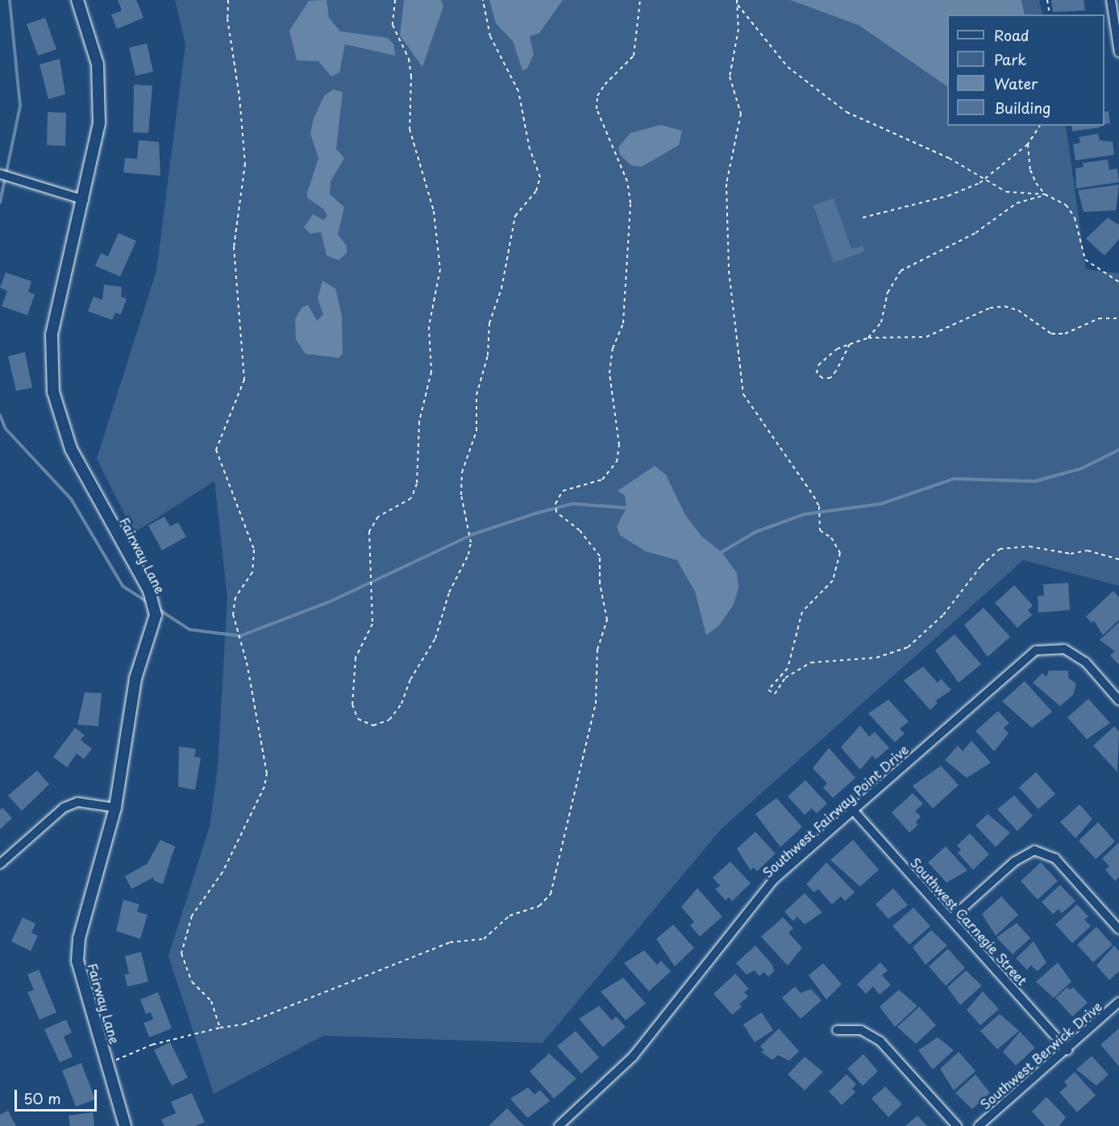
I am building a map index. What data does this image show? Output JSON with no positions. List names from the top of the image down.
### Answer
{
  "streets": {
    "street": [
      "Fairway Lane",
      "Southwest Fairway Point Drive",
      "Southwest Carnegie Street",
      "Southwest Berwick Drive"
    ]
  },
  "crossings": [
    ["Southwest Fairway Point Drive", "Southwest Carnegie Street"],
    ["Southwest Carnegie Street", "Southwest Berwick Drive"]
  ],
  "legend": [
    "Road",
    "Park",
    "Water",
    "Building"
  ],
  "scale_bar": "50 m"
}
